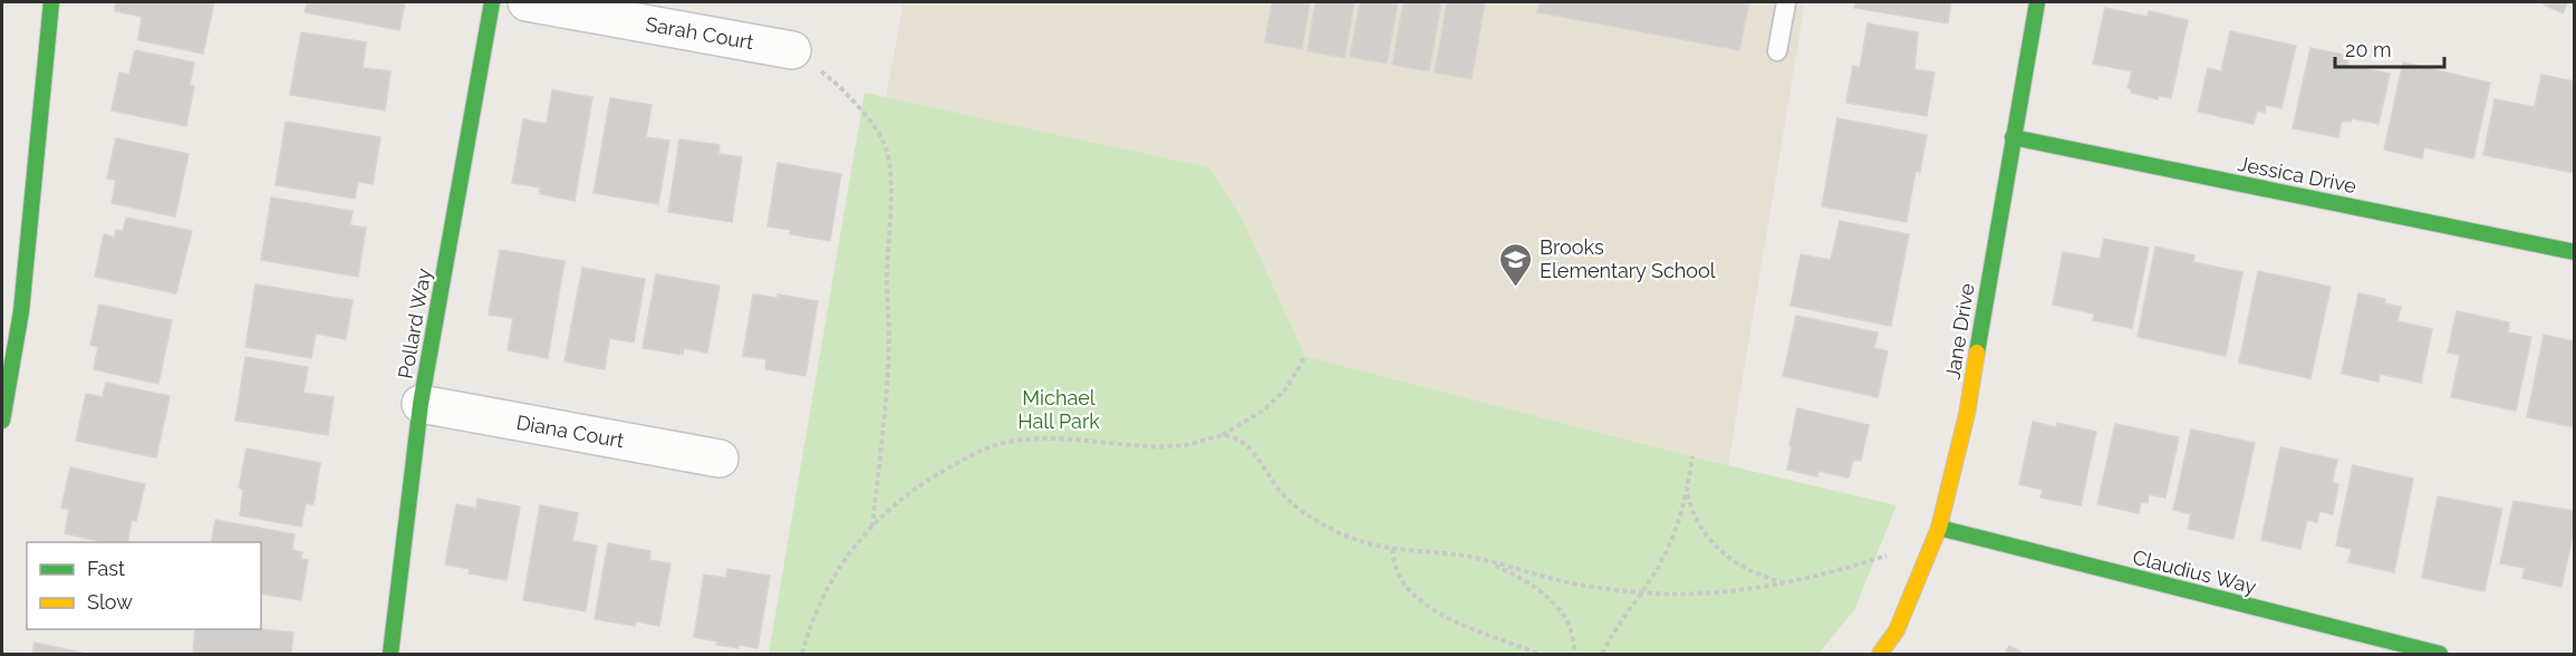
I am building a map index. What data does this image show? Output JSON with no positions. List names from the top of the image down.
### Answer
{
  "streets": {
    "street": [
      "Sarah Court",
      "Jessica Drive",
      "Pollard Way",
      "Jane Drive",
      "Diana Court",
      "Claudius Way"
    ]
  },
  "crossings": [
    ["Jessica Drive", "Jane Drive"],
    ["Pollard Way", "Diana Court"],
    ["Jane Drive", "Claudius Way"]
  ],
  "parks": ["Michael Hall Park"],
  "places": {
    "school or university": ["Brooks Elementary School"]
  },
  "legend": ["Fast", "Slow"],
  "scale_bar": "20 m"
}
